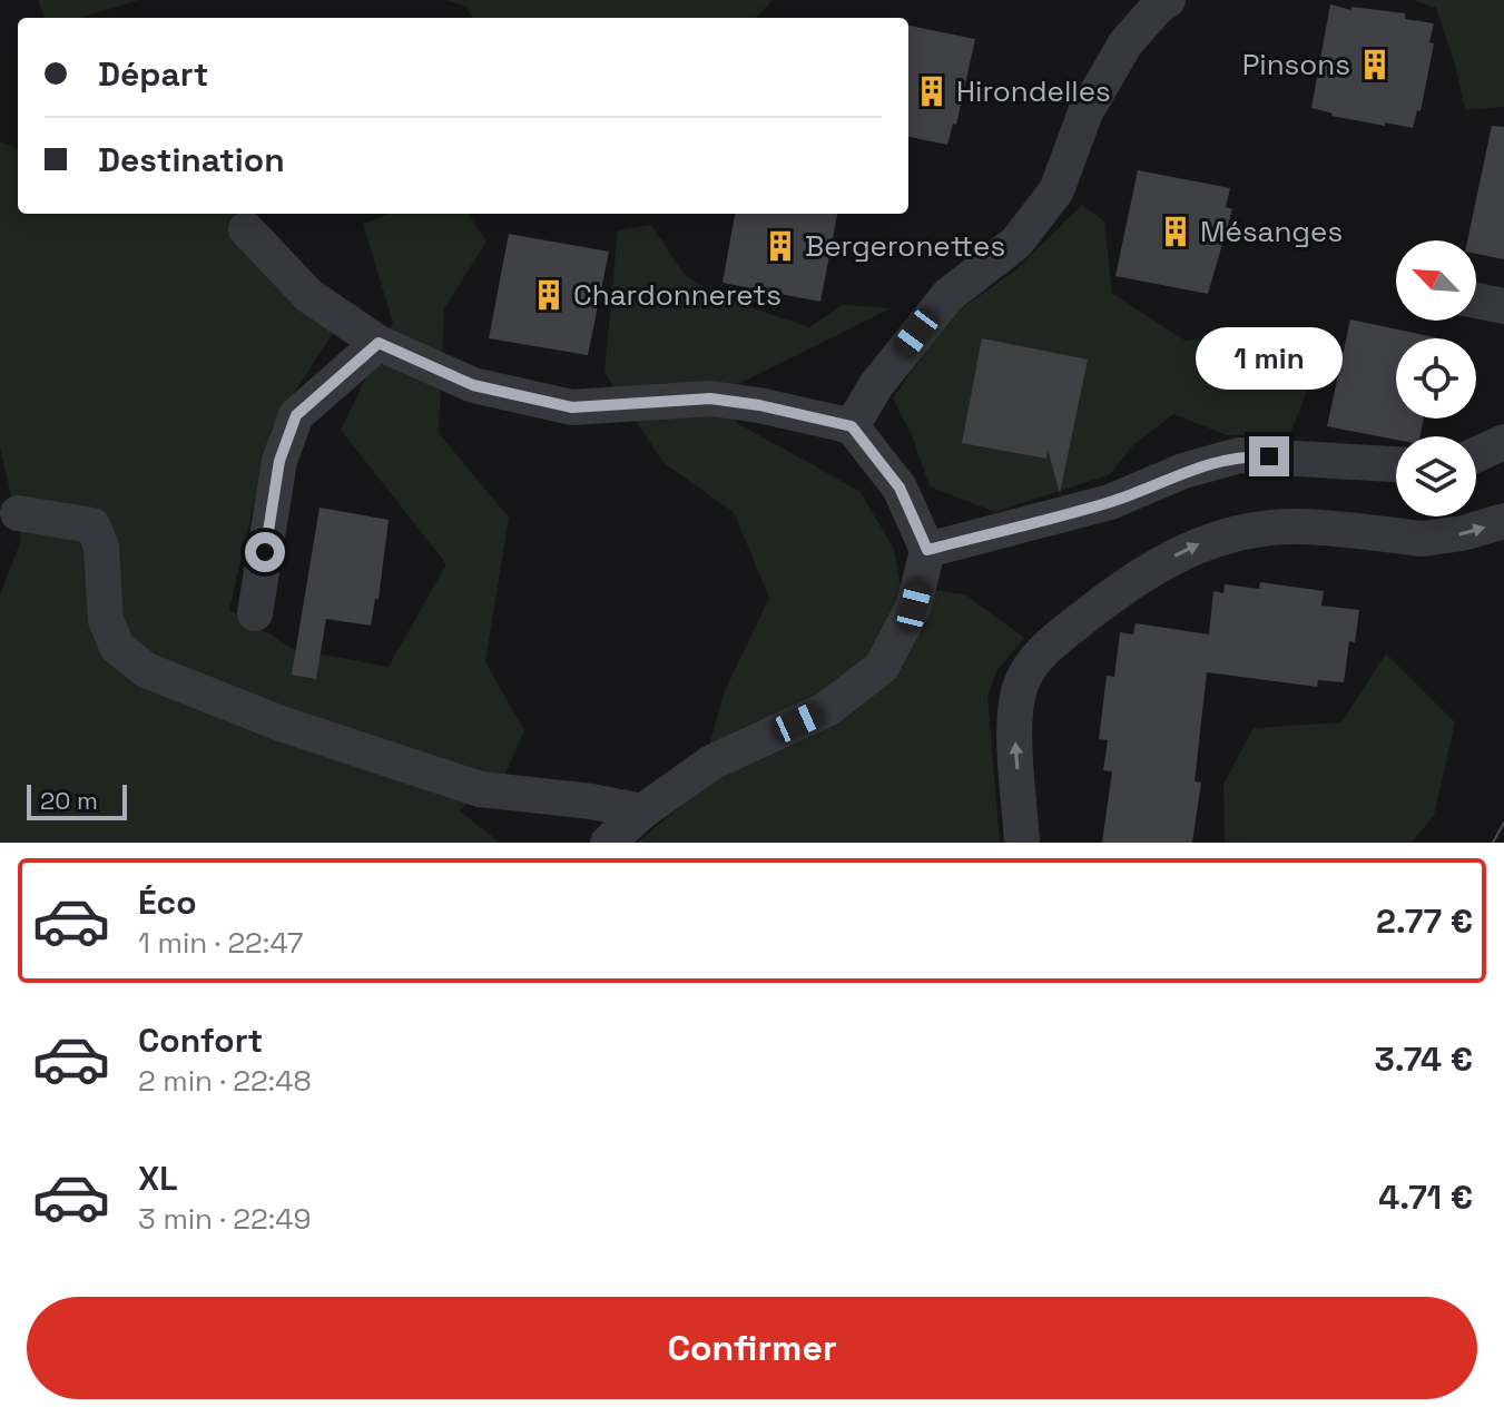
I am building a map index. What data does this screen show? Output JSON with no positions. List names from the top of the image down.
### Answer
{
  "places": {
    "building": [
      "Pinsons",
      "Hirondelles",
      "Mésanges",
      "Bergeronettes",
      "Chardonnerets"
    ]
  },
  "scale_bar": "20 m",
  "north": "top left",
  "page": {
    "banner": ["Départ", "Destination"],
    "bubble": "1 min",
    "scale": "20 m",
    "list": [
      {
        "name": "Éco",
        "note": "1 min · 22:47",
        "value": "2.77 €"
      },
      {
        "name": "Confort",
        "note": "2 min · 22:48",
        "value": "3.74 €"
      },
      {
        "name": "XL",
        "note": "3 min · 22:49",
        "value": "4.71 €"
      }
    ],
    "buttons": "Confirmer"
  }
}
